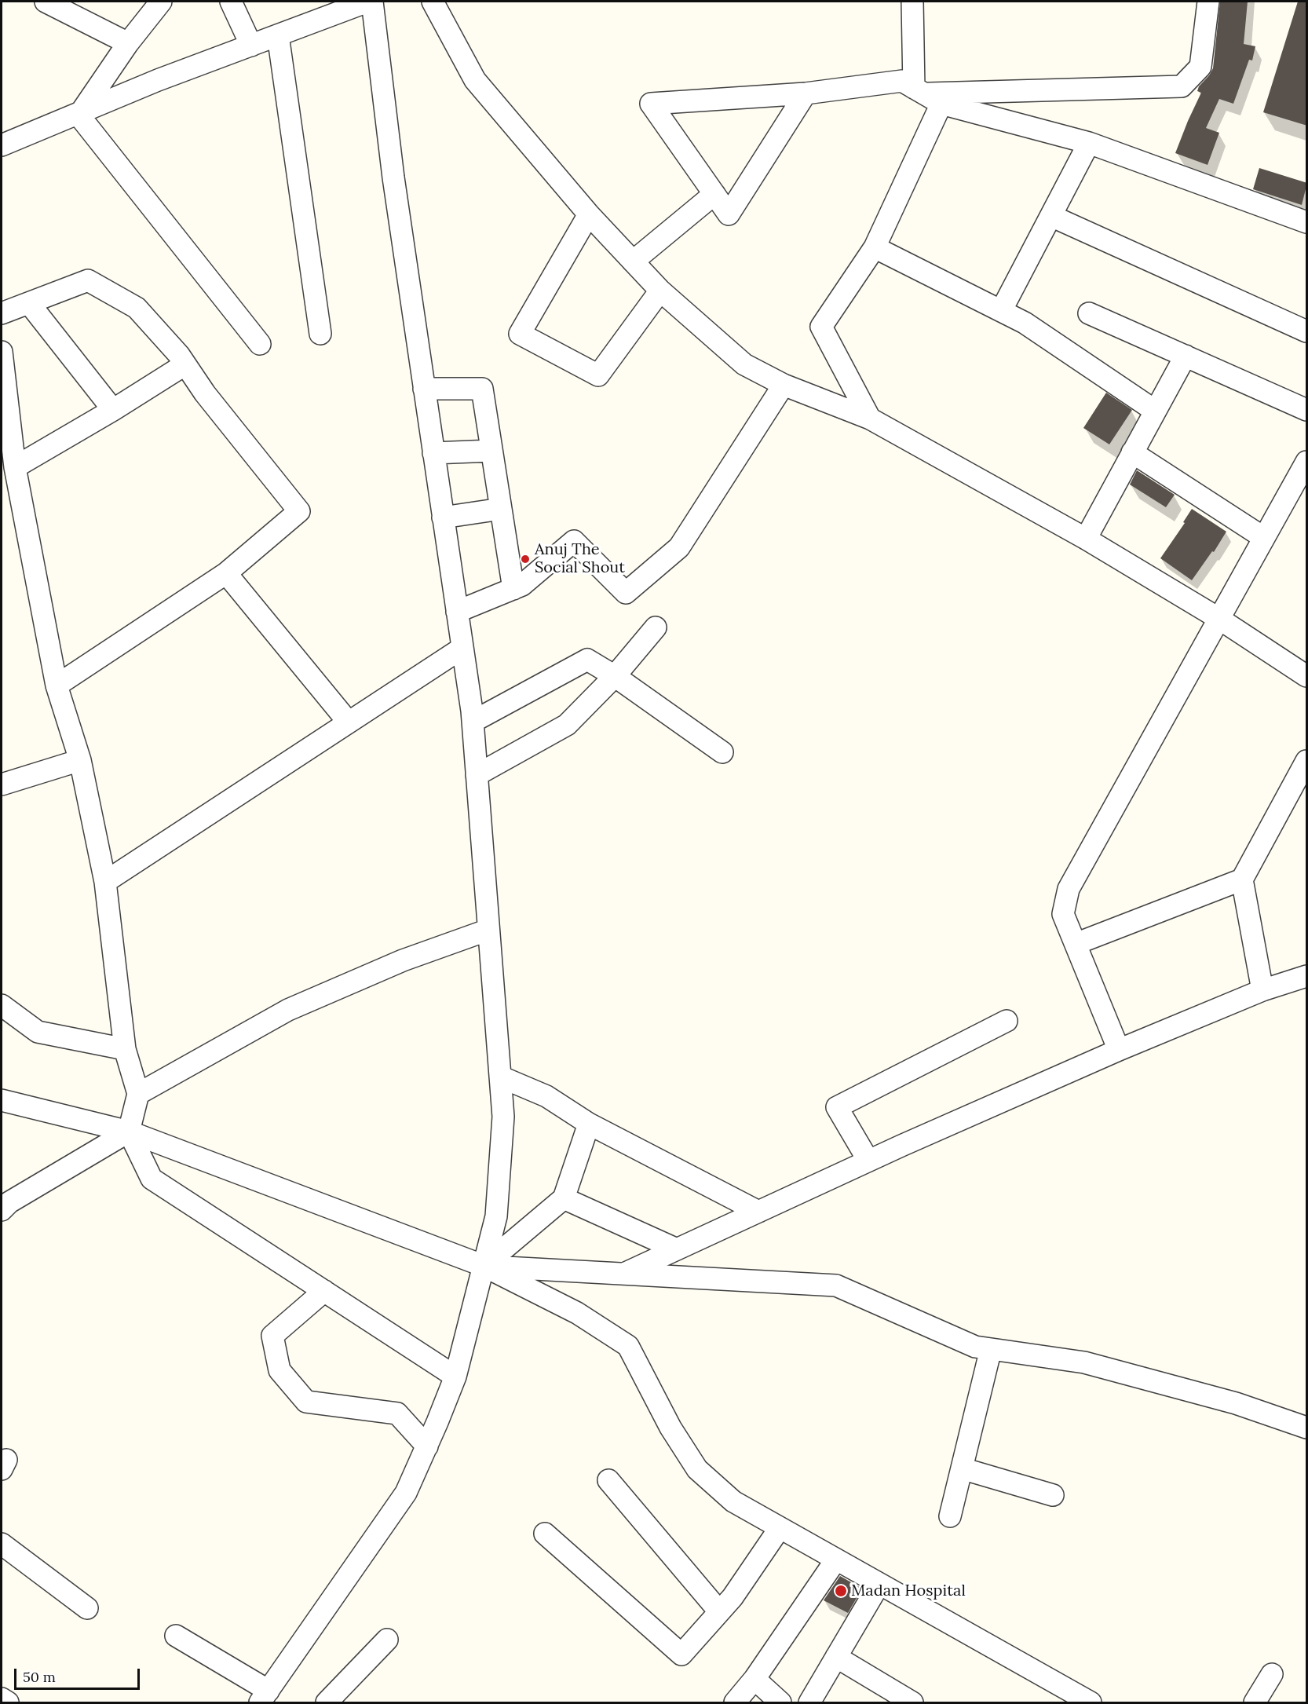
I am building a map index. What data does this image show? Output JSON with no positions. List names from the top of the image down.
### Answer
{
  "places": ["Anuj The Social Shout", "Madan Hospital"],
  "scale_bar": "50 m"
}
